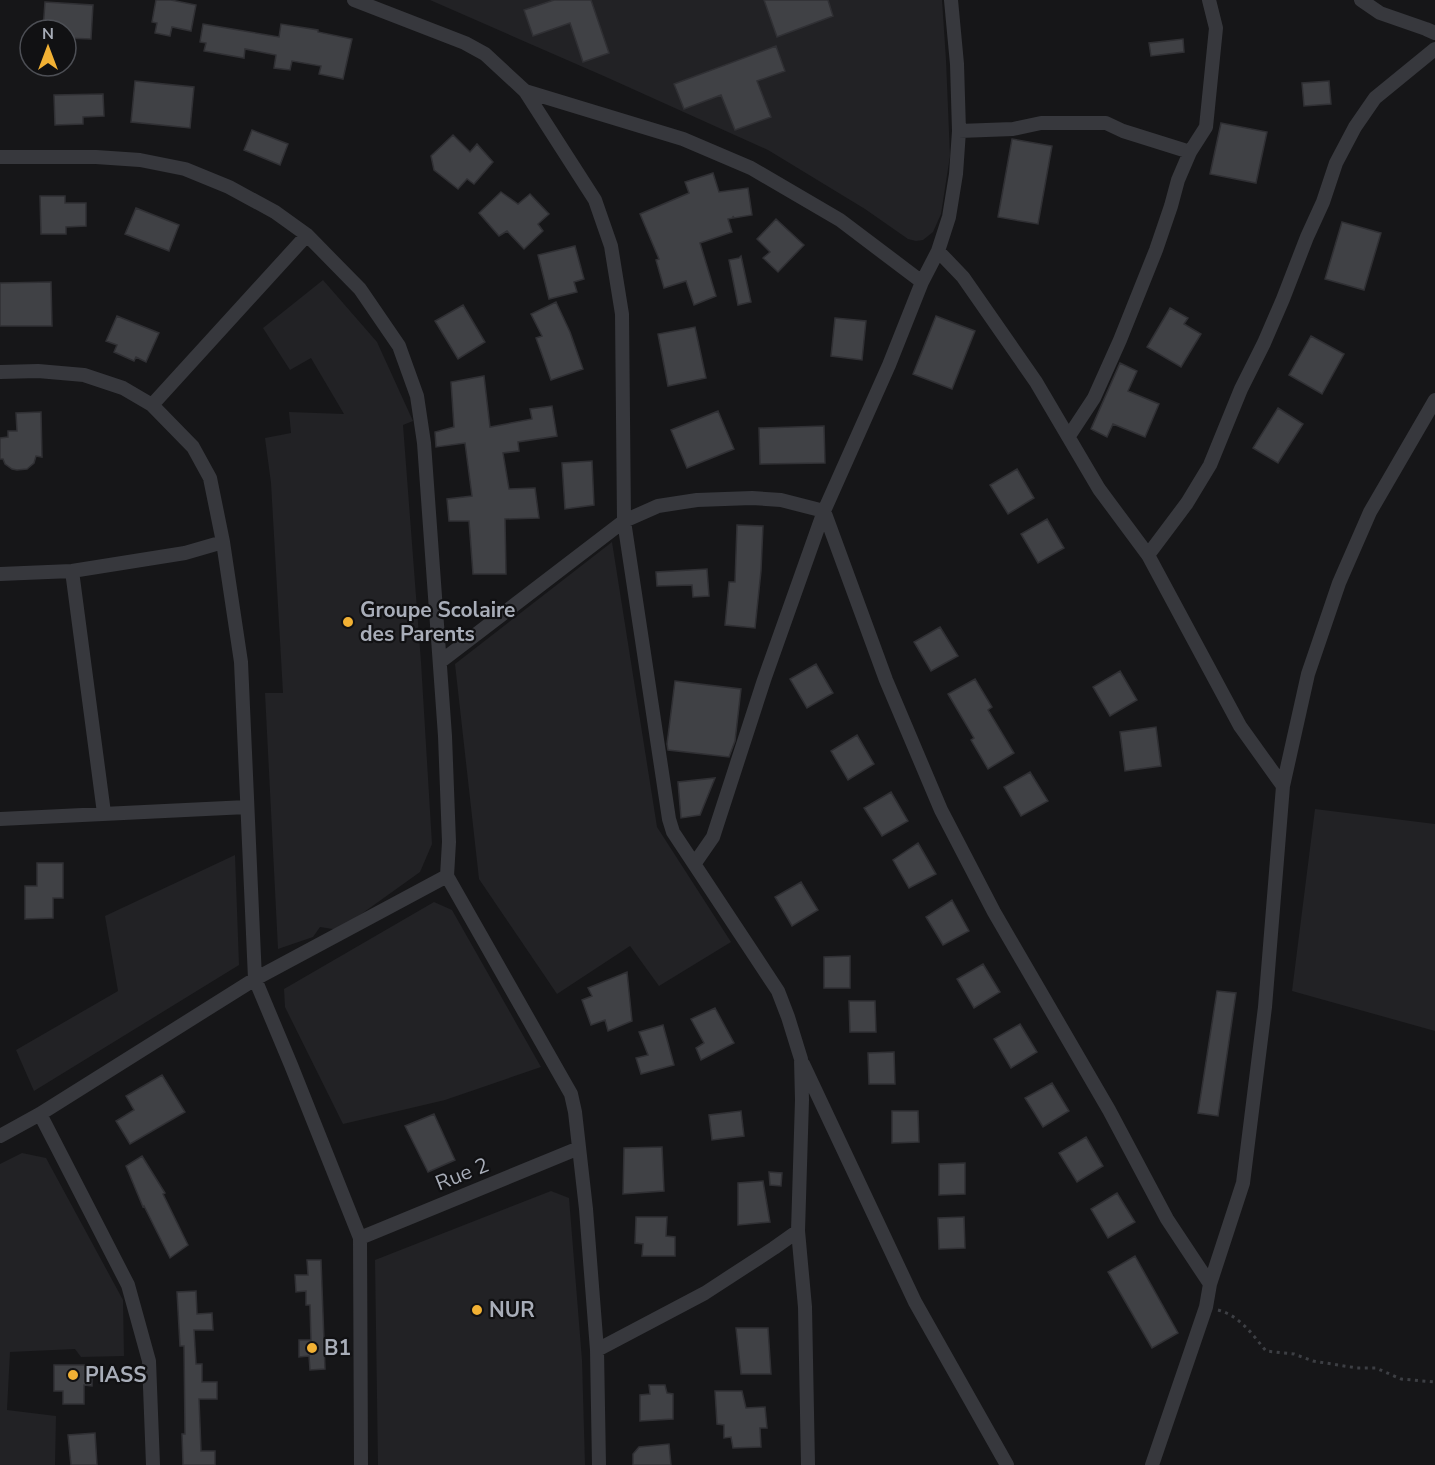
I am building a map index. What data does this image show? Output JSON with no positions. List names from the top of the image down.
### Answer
{
  "streets": {
    "street": ["Rue 2"]
  },
  "places": [
    "Groupe Scolaire des Parents",
    "NUR",
    "B1",
    "PIASS"
  ],
  "north": "top"
}
